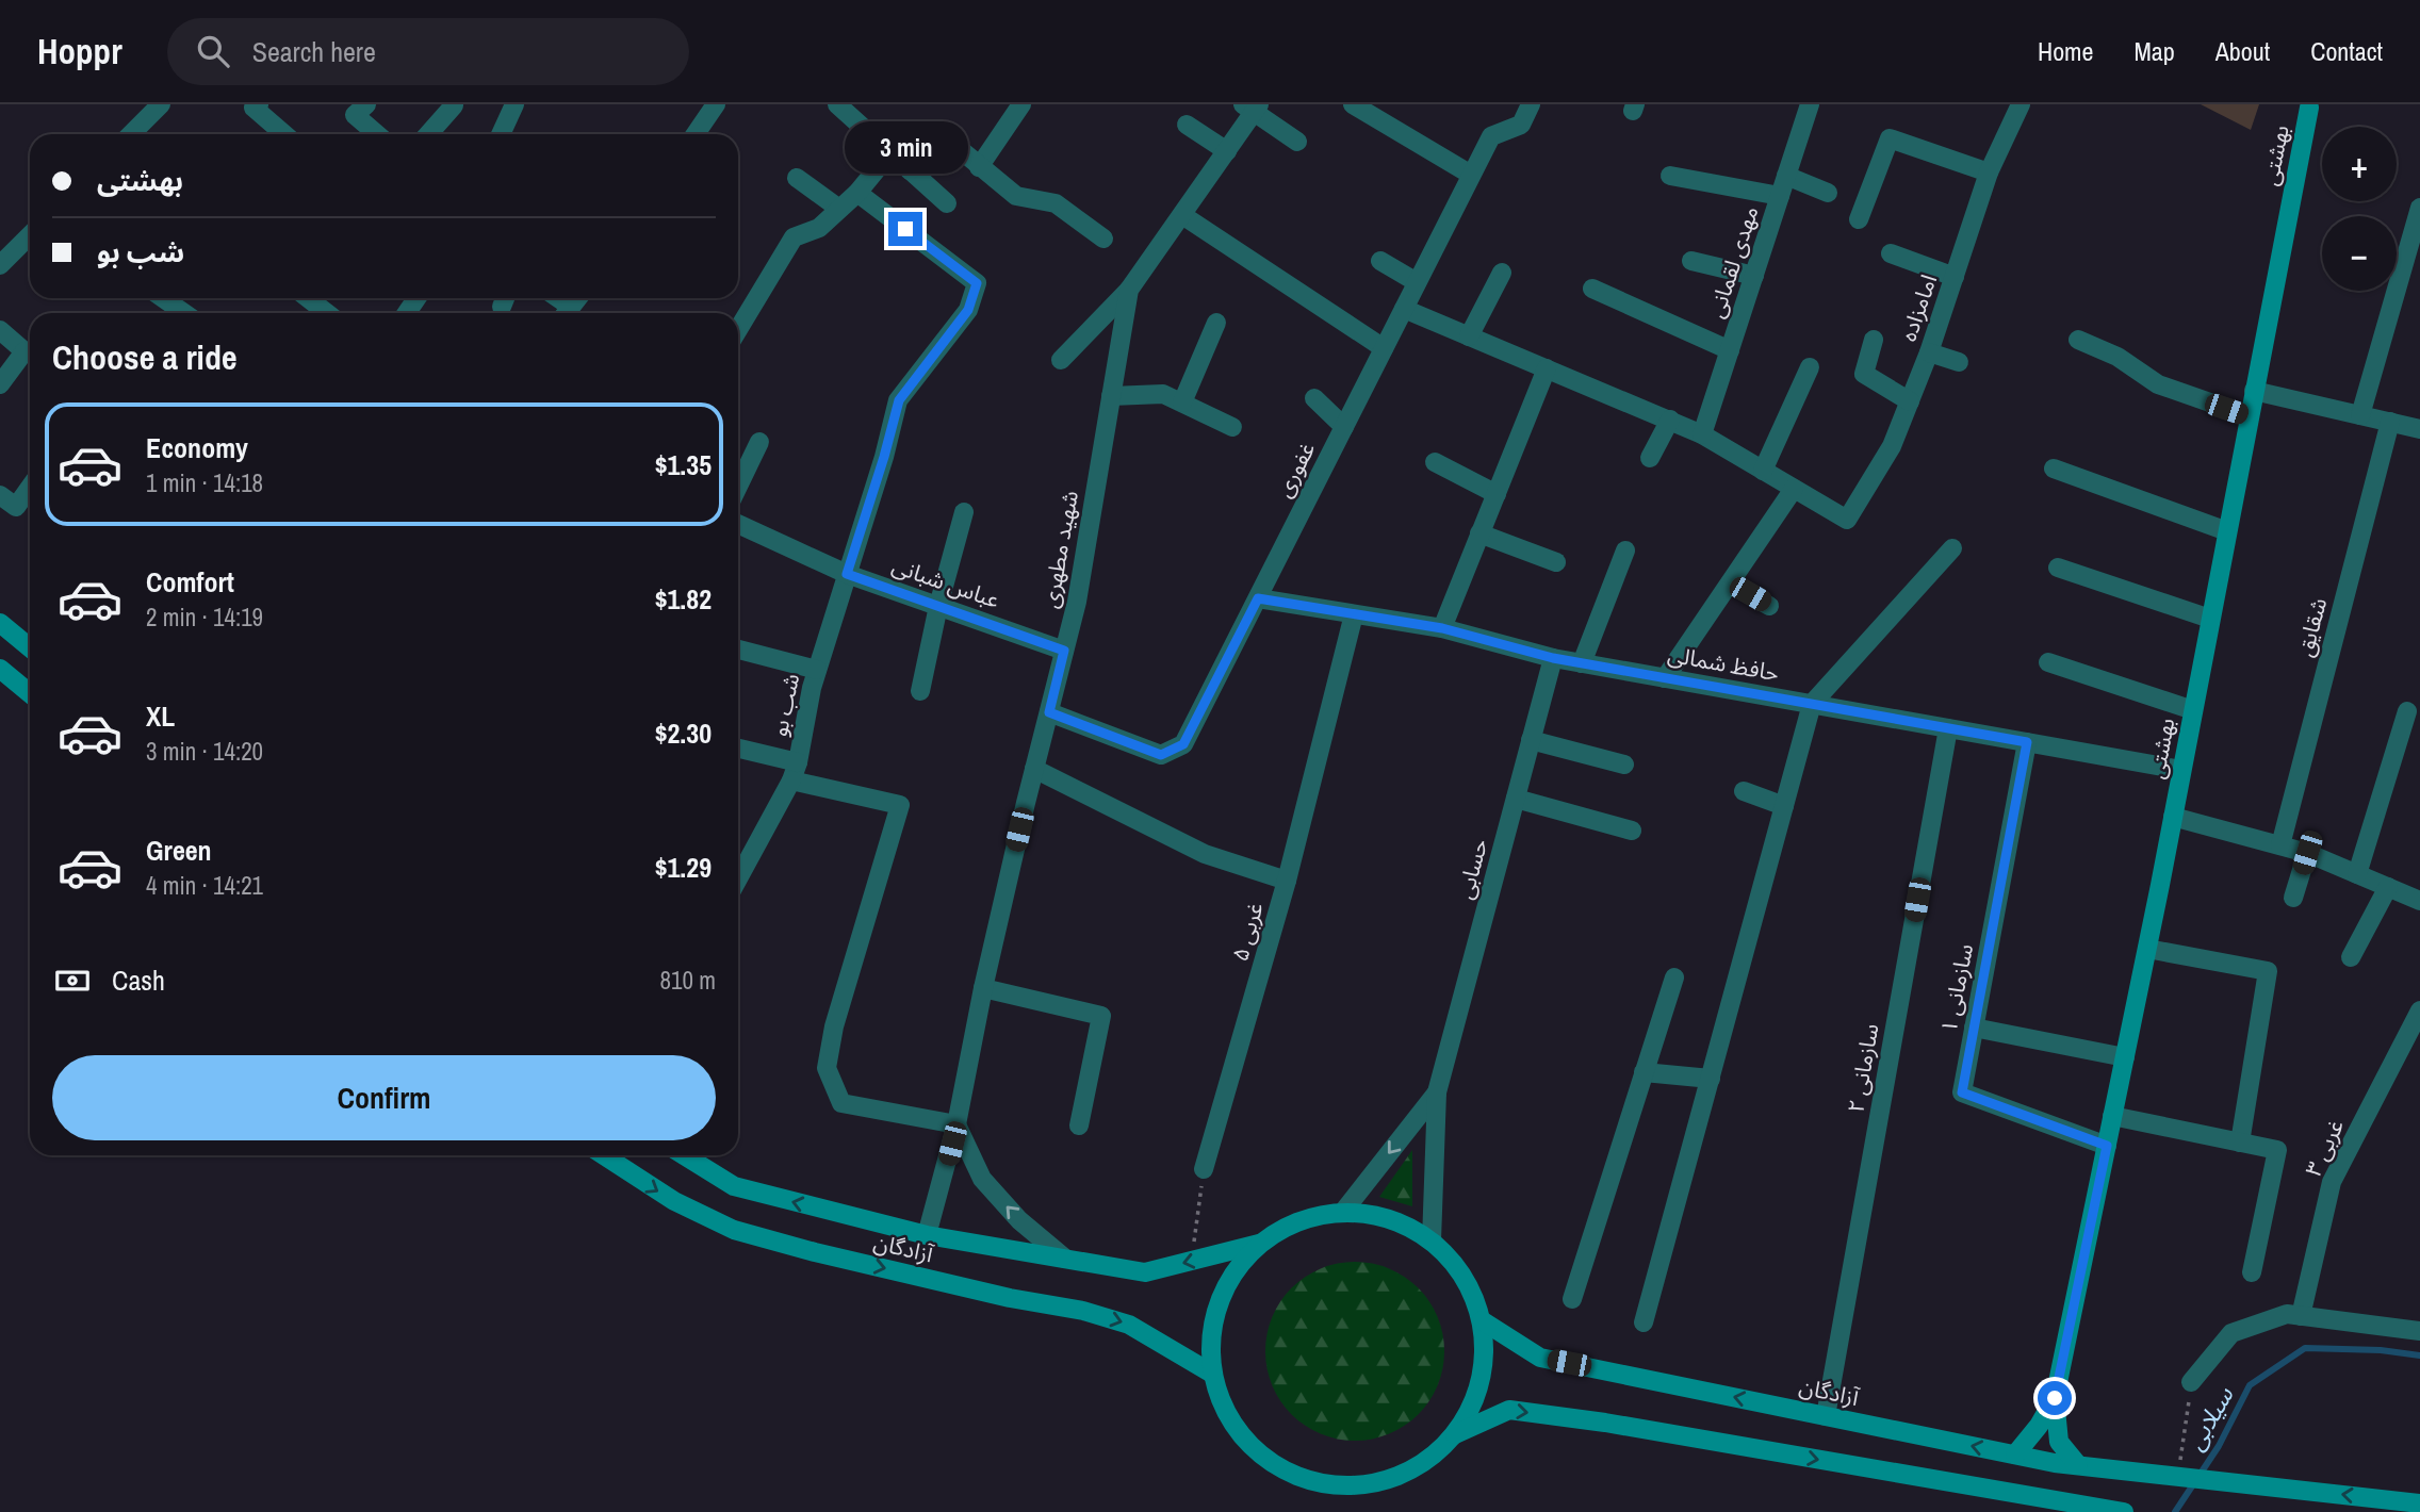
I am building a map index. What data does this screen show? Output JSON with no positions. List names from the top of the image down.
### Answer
{
  "streets": {
    "main road": ["بهشتی", "آزادگان"],
    "street": [
      "مهدی لقمانی",
      "امامزاده",
      "غفوری",
      "شهید مطهری",
      "عباس شبانی",
      "شقایق",
      "حافظ شمالی",
      "شب بو",
      "حسابی",
      "۵ غربی",
      "سازمانی ۱",
      "سازمانی ۲",
      "۳ غربی"
    ]
  },
  "crossings": [
    ["بهشتی", "حافظ شمالی"],
    ["بهشتی", "سازمانی ۱"],
    ["غفوری", "شهید مطهری"],
    ["غفوری", "حافظ شمالی"],
    ["شهید مطهری", "عباس شبانی"],
    ["عباس شبانی", "شب بو"],
    ["حافظ شمالی", "حسابی"],
    ["حافظ شمالی", "۵ غربی"],
    ["حافظ شمالی", "سازمانی ۱"],
    ["حافظ شمالی", "سازمانی ۲"],
    ["سازمانی ۲", "آزادگان"]
  ],
  "water": ["سیلابی"],
  "page": {
    "header": "Hoppr",
    "search": "Search here",
    "nav": [
      "Home",
      "Map",
      "About",
      "Contact"
    ],
    "bubble": "3 min",
    "map_buttons": ["+", "−"],
    "banner": ["بهشتی", "شب بو"],
    "heading": "Choose a ride",
    "list": [
      {
        "name": "Economy",
        "note": "1 min · 14:18",
        "value": "$1.35"
      },
      {
        "name": "Comfort",
        "note": "2 min · 14:19",
        "value": "$1.82"
      },
      {
        "name": "XL",
        "note": "3 min · 14:20",
        "value": "$2.30"
      },
      {
        "name": "Green",
        "note": "4 min · 14:21",
        "value": "$1.29"
      }
    ],
    "pay": ["Cash", "810 m"],
    "buttons": "Confirm"
  }
}
